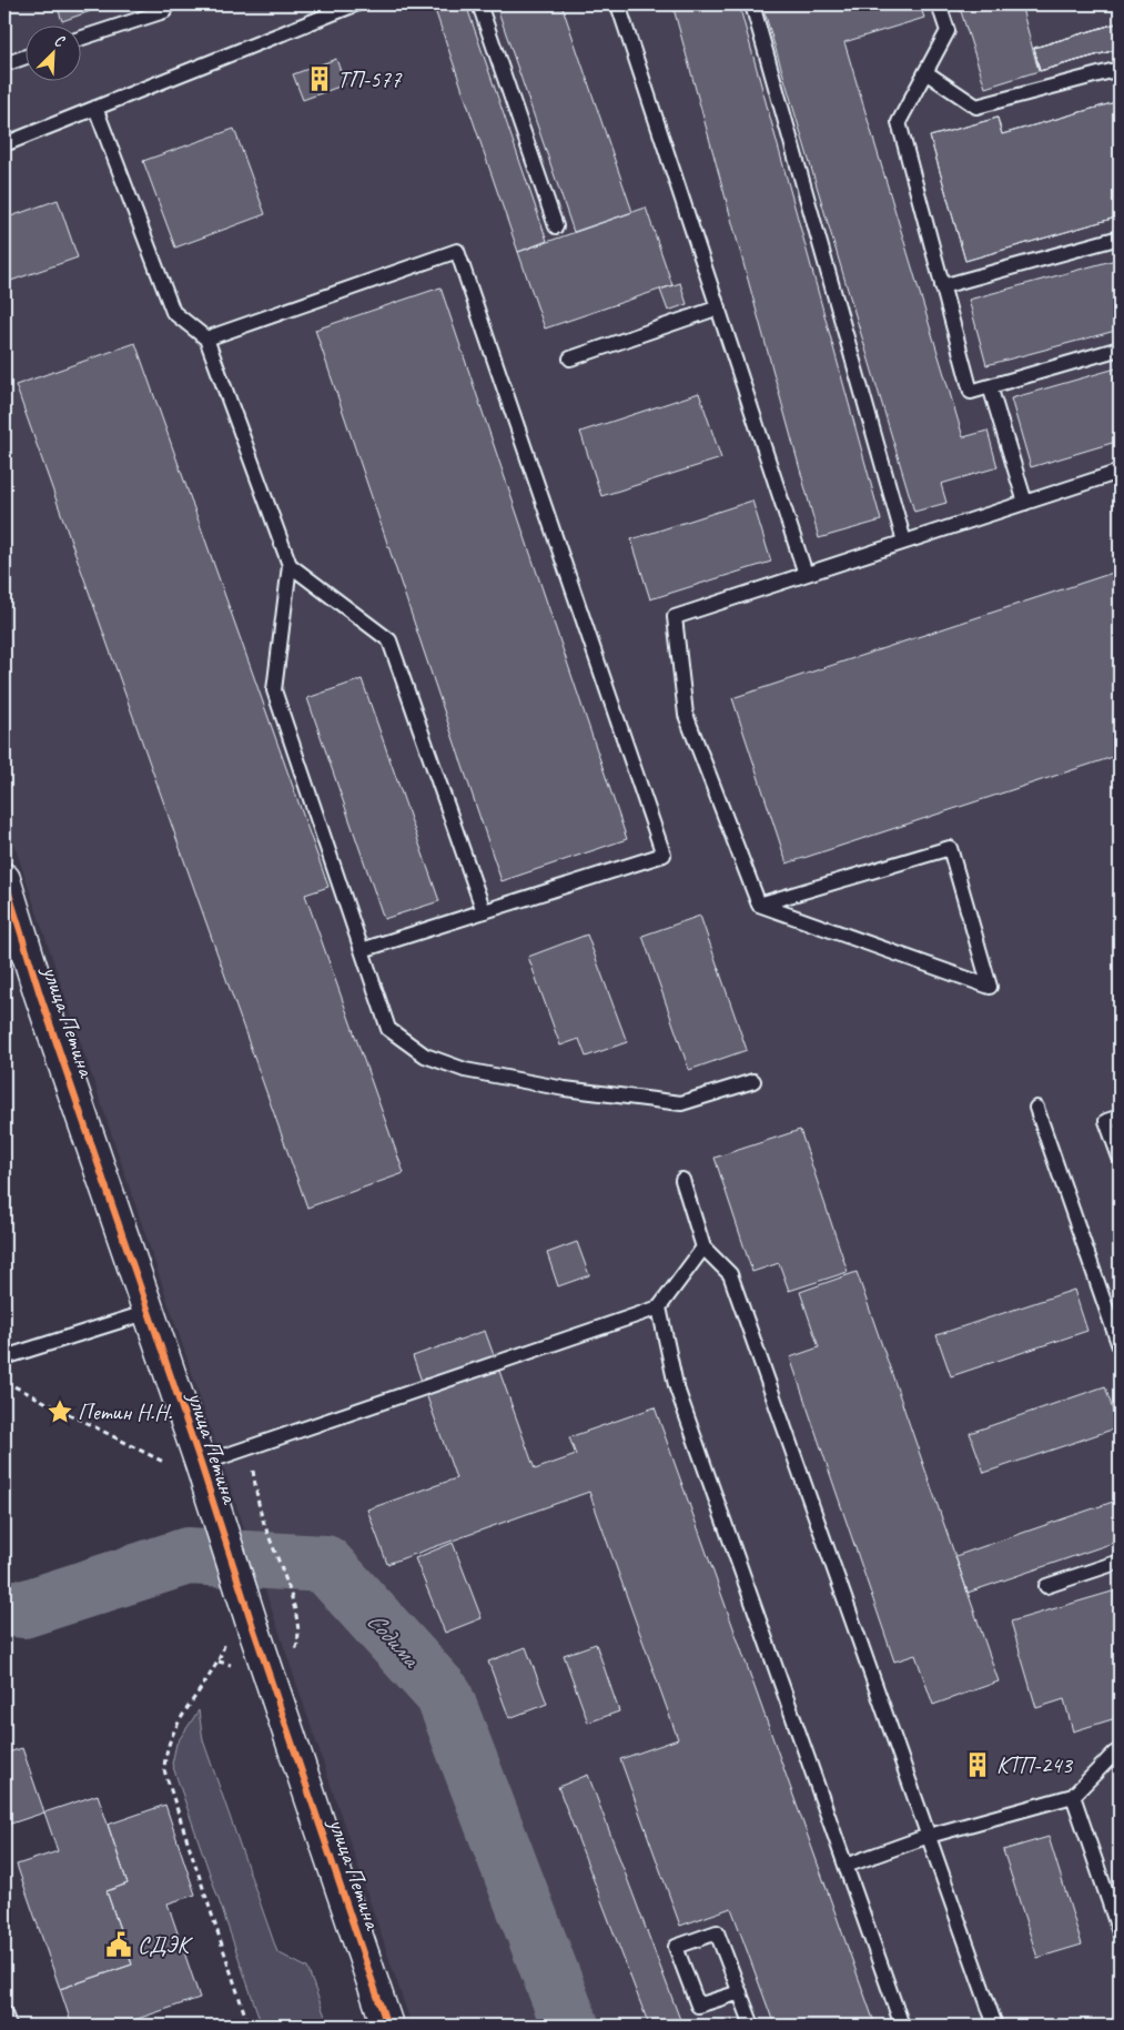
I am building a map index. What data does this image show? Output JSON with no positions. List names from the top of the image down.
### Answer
{
  "streets": {
    "street": ["улица Петина"]
  },
  "water": ["Содима"],
  "places": {
    "building": ["ТП-577", "КТП-243"],
    "place": ["Петин Н.Н."],
    "public building": ["СДЭК"]
  },
  "north": "top right"
}
